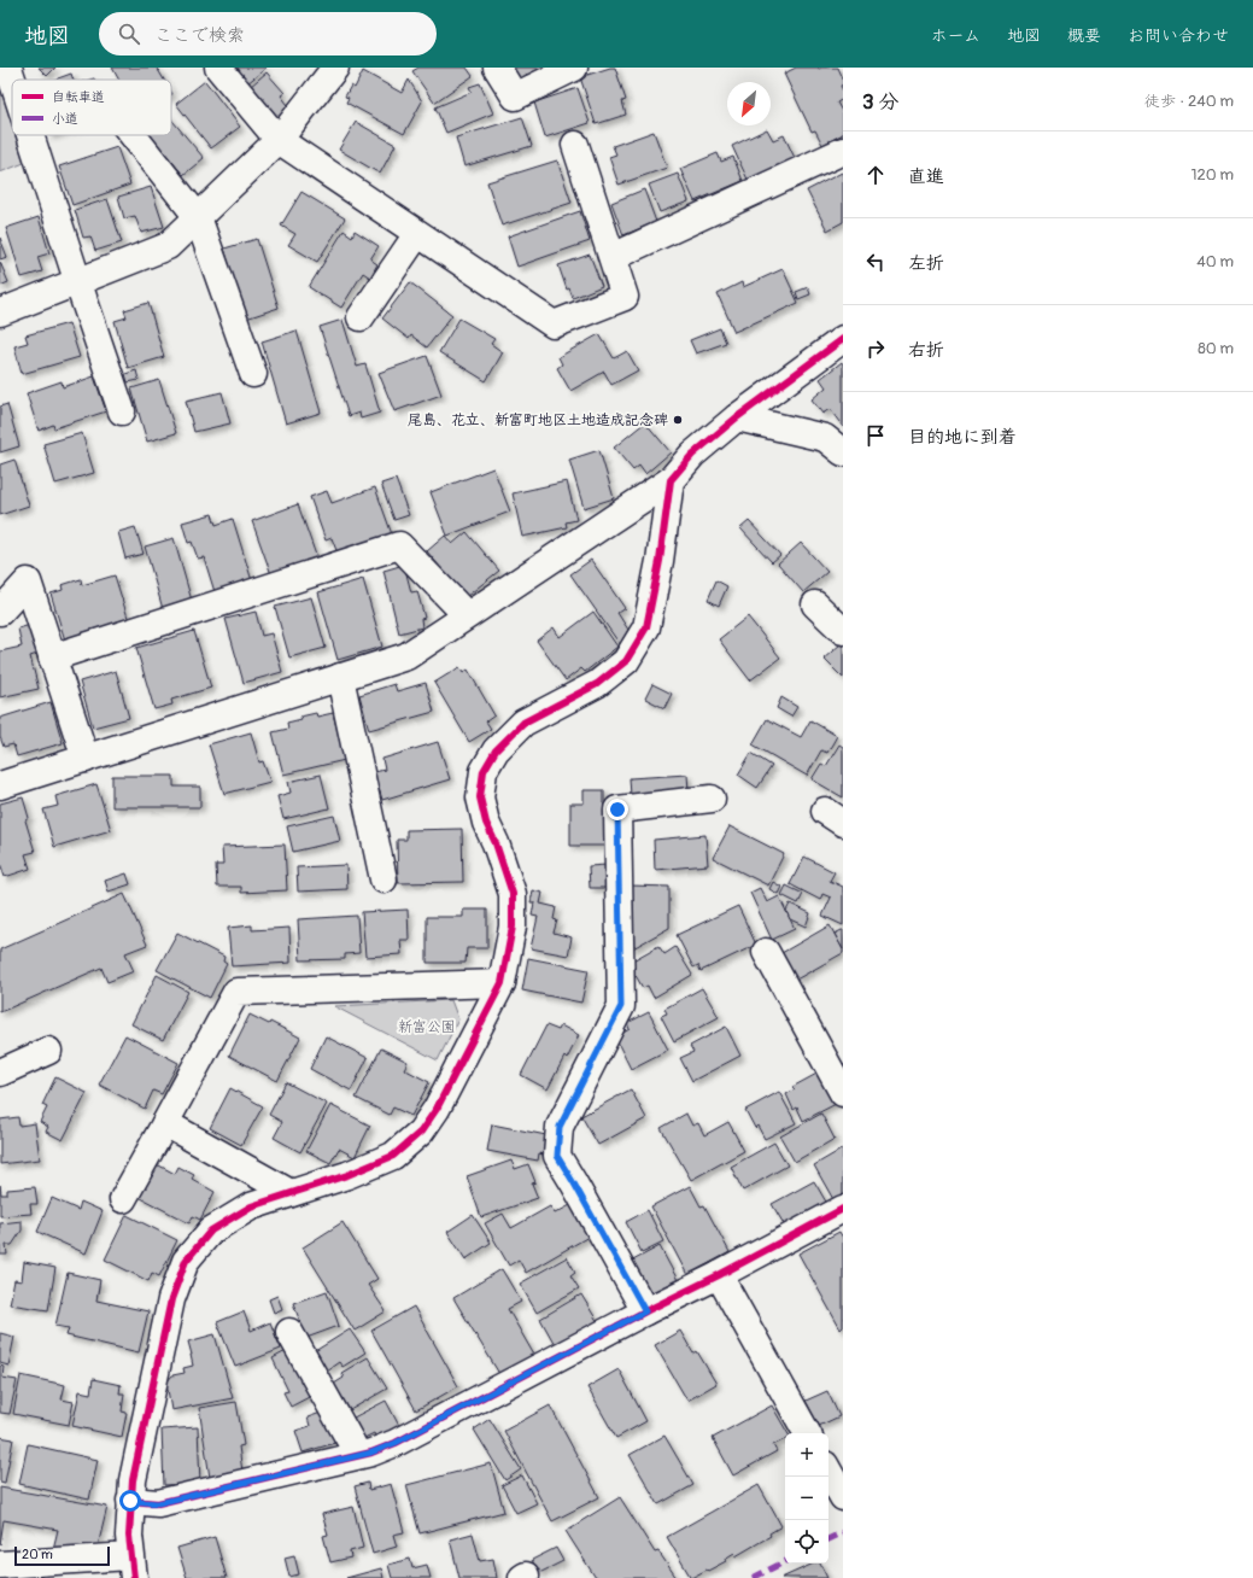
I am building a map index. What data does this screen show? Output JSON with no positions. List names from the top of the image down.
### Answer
{
  "parks": ["新富公園"],
  "places": ["尾島、花立、新富町地区土地造成記念碑"],
  "legend": ["自転車道", "小道"],
  "scale_bar": "20 m",
  "north": "bottom left",
  "page": {
    "header": "地図",
    "search": "ここで検索",
    "nav": [
      "ホーム",
      "地図",
      "概要",
      "お問い合わせ"
    ],
    "heading": ["3 分", "徒歩 · 240 m"],
    "list": [
      ["直進", "120 m"],
      ["左折", "40 m"],
      ["右折", "80 m"],
      "目的地に到着"
    ],
    "map_buttons": ["+", "−"],
    "scale": "20 m"
  }
}
